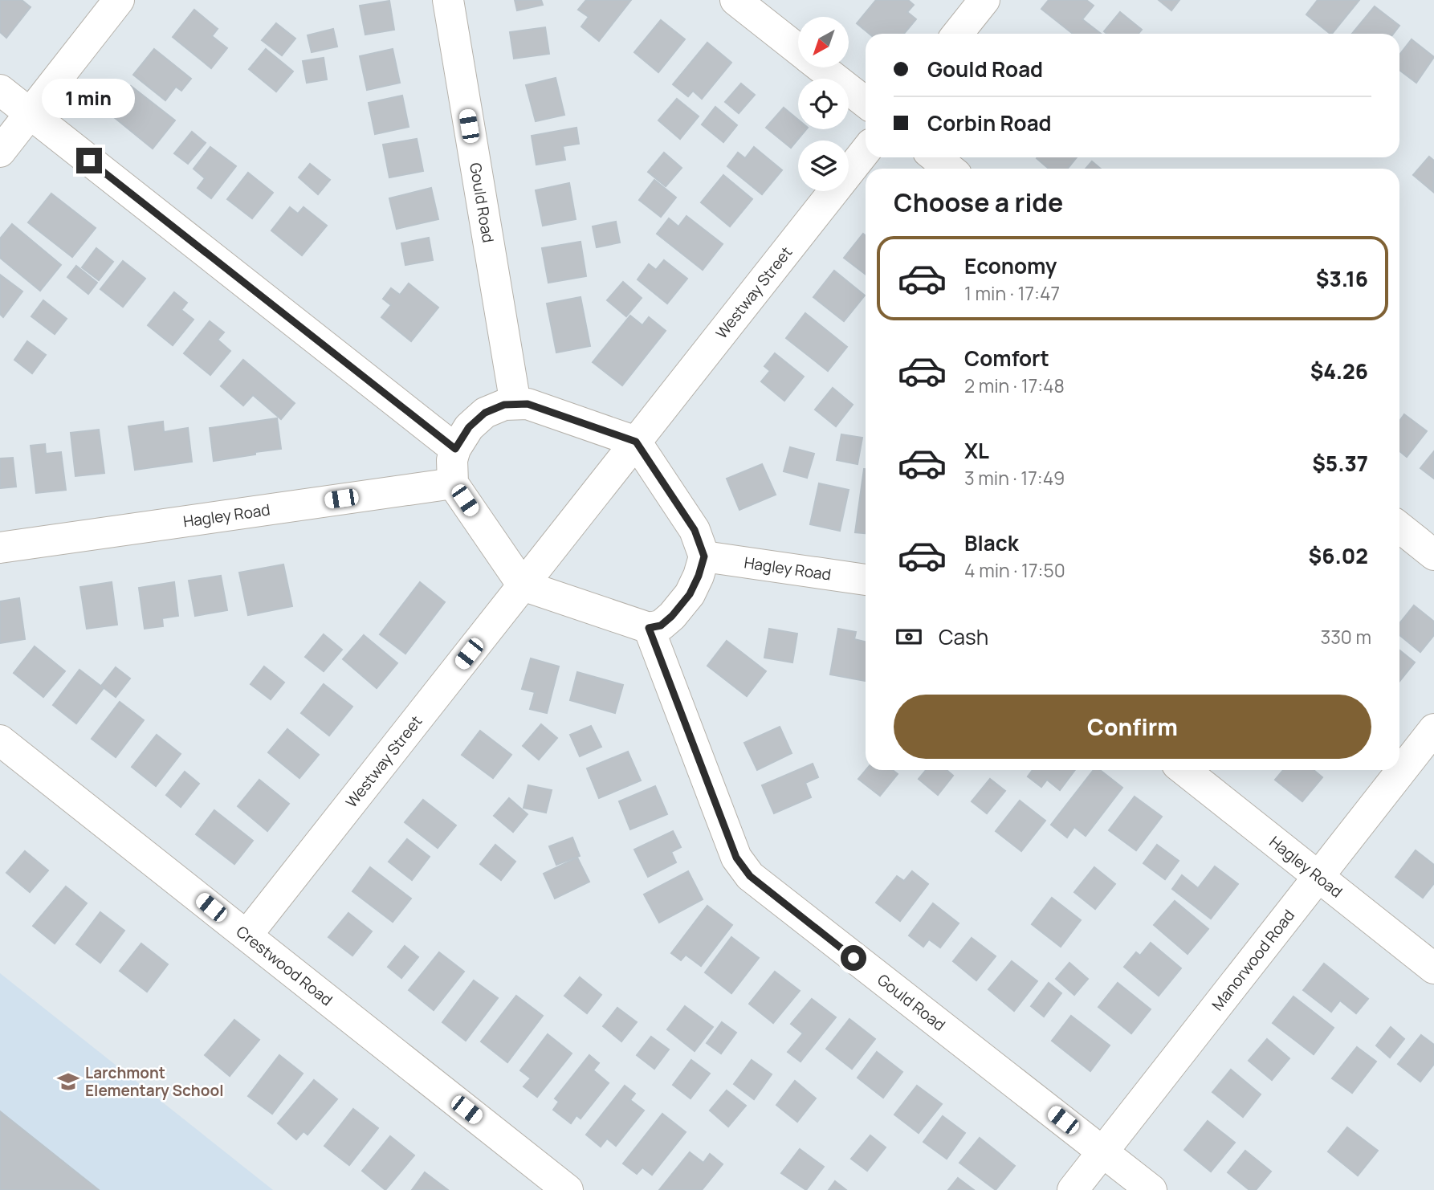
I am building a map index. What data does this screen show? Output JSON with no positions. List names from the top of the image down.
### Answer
{
  "streets": {
    "street": [
      "Gould Road",
      "Westway Street",
      "Hagley Road",
      "Manorwood Road",
      "Crestwood Road"
    ]
  },
  "crossings": [
    ["Gould Road", "Manorwood Road"],
    ["Westway Street", "Crestwood Road"],
    ["Hagley Road", "Manorwood Road"]
  ],
  "places": {
    "school or university": ["Larchmont Elementary School"]
  },
  "north": "bottom left",
  "page": {
    "banner": ["Gould Road", "Corbin Road"],
    "bubble": "1 min",
    "heading": "Choose a ride",
    "list": [
      {
        "name": "Economy",
        "note": "1 min · 17:47",
        "value": "$3.16"
      },
      {
        "name": "Comfort",
        "note": "2 min · 17:48",
        "value": "$4.26"
      },
      {
        "name": "XL",
        "note": "3 min · 17:49",
        "value": "$5.37"
      },
      {
        "name": "Black",
        "note": "4 min · 17:50",
        "value": "$6.02"
      }
    ],
    "pay": ["Cash", "330 m"],
    "buttons": "Confirm"
  }
}
